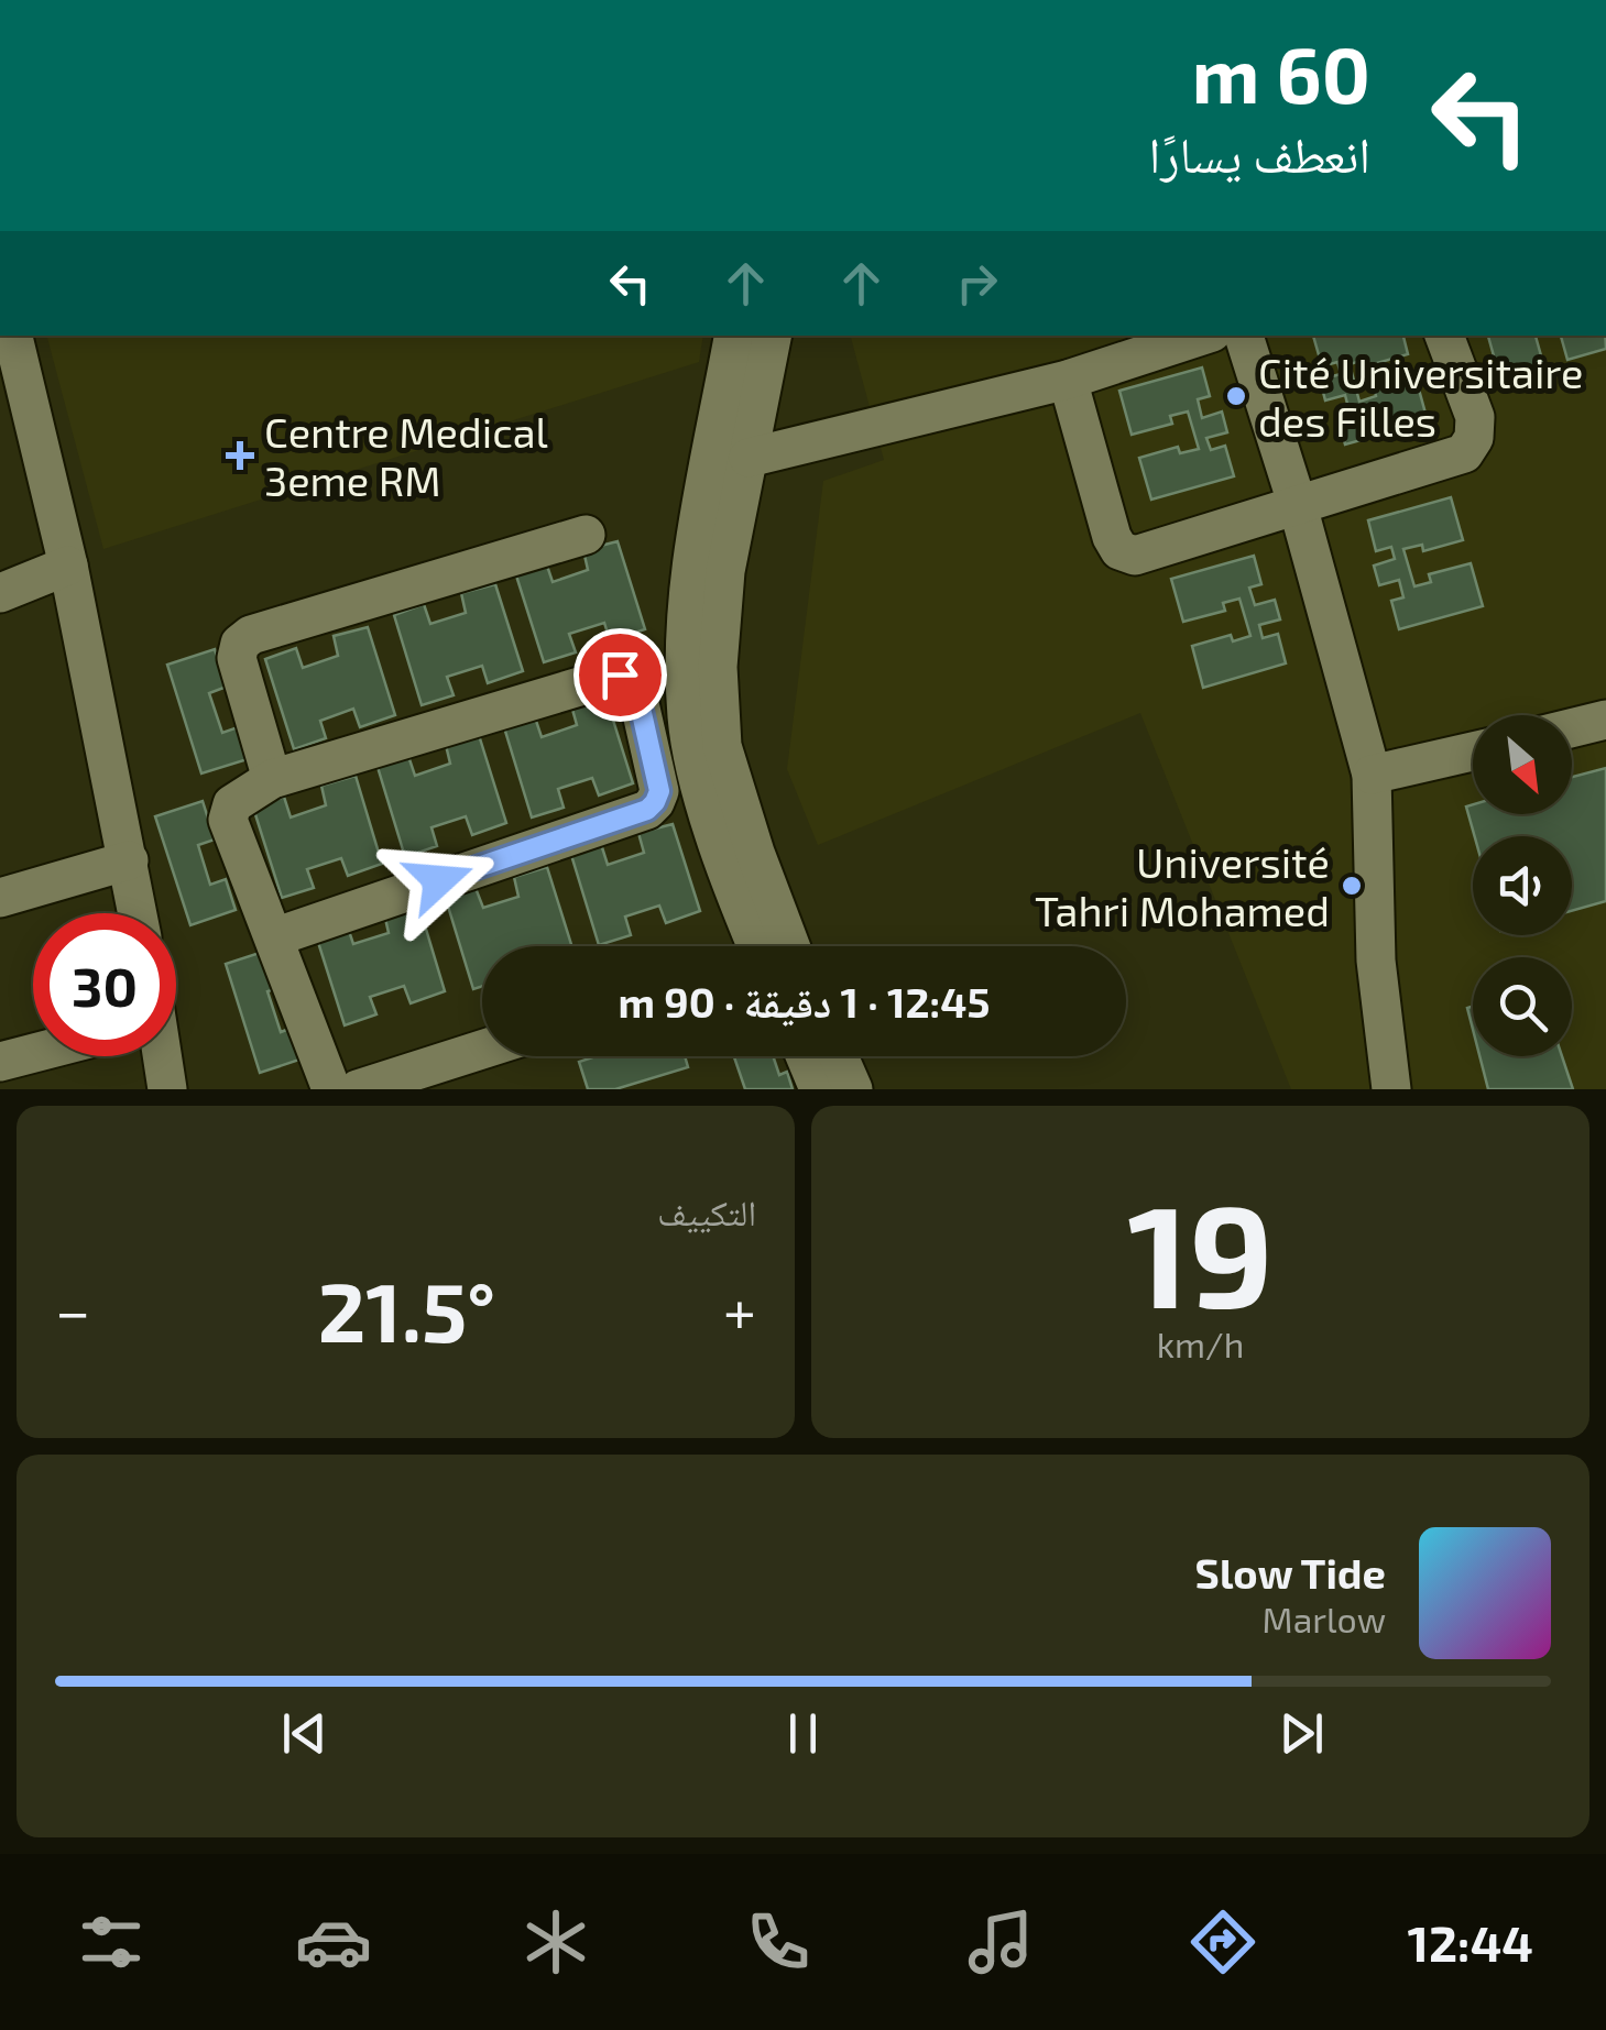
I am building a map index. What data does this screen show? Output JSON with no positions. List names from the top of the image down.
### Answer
{
  "places": {
    "other": ["Cité Universitaire des Filles", "Université Tahri Mohamed"],
    "health": ["Centre Medical 3eme RM"]
  },
  "north": "bottom right",
  "page": {
    "turn": ["60 m", "انعطف يسارًا"],
    "limit": "30",
    "trip": "12:45 · 1 دقيقة · 90 m",
    "tile": [
      ["19", "km/h"],
      "التكييف"
    ],
    "heat": ["−", "21.5°", "+"],
    "song": ["Slow Tide", "Marlow"],
    "tabs": "12:44"
  }
}
